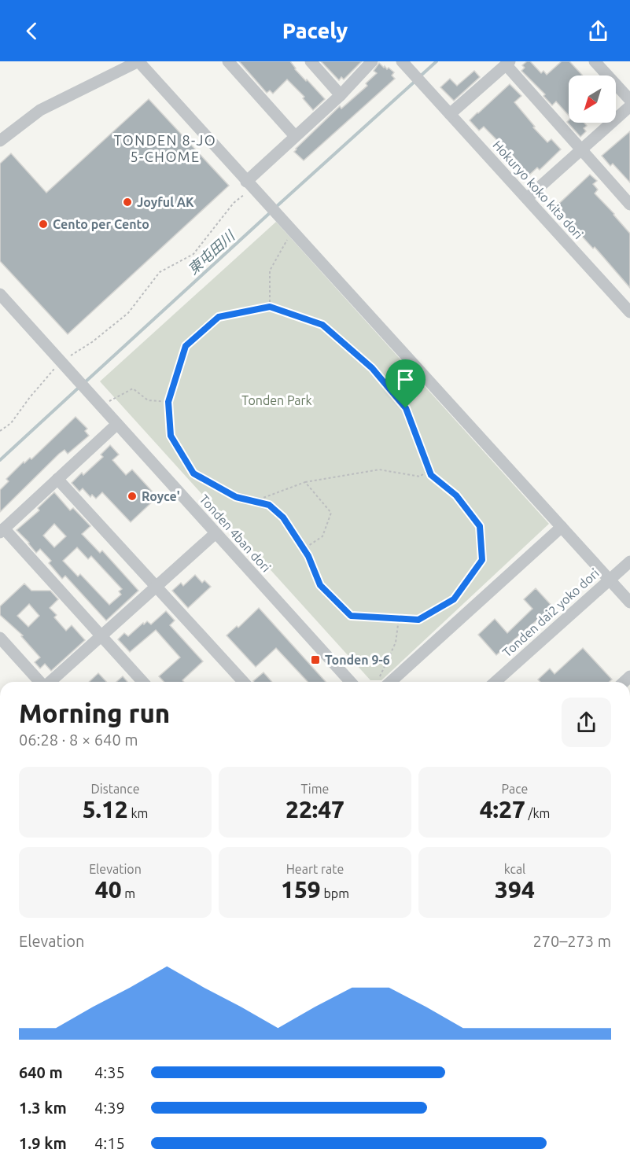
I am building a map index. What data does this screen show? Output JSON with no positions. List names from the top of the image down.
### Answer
{
  "streets": {
    "street": ["Hokuryo koko kita dori", "Tonden 4ban dori", "Tonden dai2 yoko dori"]
  },
  "districts": ["TONDEN 8-JO 5-CHOME"],
  "water": ["東屯田川"],
  "parks": ["Tonden Park"],
  "places": {
    "other": ["Joyful AK", "Cento per Cento", "Royce'"],
    "transit": ["Tonden 9-6"]
  },
  "north": "bottom left",
  "page": {
    "header": "Pacely",
    "heading": ["Morning run", "06:28 · 8 × 640 m"],
    "stats": [
      ["Distance", "5.12 km"],
      ["Time", "22:47"],
      ["Pace", "4:27 /km"],
      ["Elevation", "40 m"],
      ["Heart rate", "159 bpm"],
      ["kcal", "394"]
    ],
    "chart": ["Elevation", "270–273 m"],
    "list": [
      {
        "name": "640 m",
        "note": "4:35"
      },
      {
        "name": "1.3 km",
        "note": "4:39"
      },
      {
        "name": "1.9 km",
        "note": "4:15"
      }
    ]
  }
}
